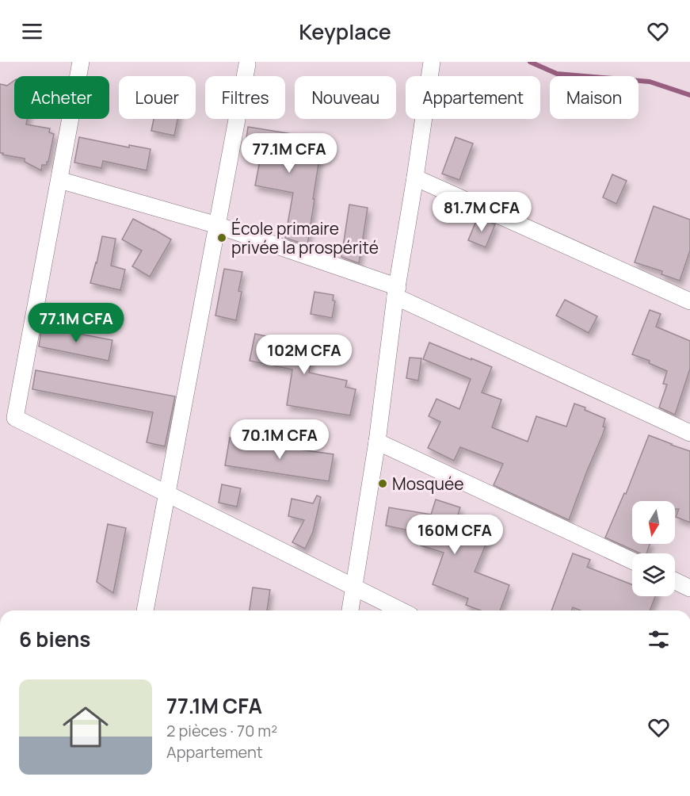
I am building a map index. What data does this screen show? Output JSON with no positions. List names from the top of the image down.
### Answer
{
  "places": ["École primaire privée la prospérité", "Mosquée"],
  "north": "bottom",
  "page": {
    "header": "Keyplace",
    "chip": [
      "Acheter",
      "Louer",
      "Filtres",
      "Nouveau",
      "Appartement",
      "Maison"
    ],
    "price": [
      "77.1M CFA",
      "81.7M CFA",
      "77.1M CFA",
      "102M CFA",
      "70.1M CFA",
      "160M CFA"
    ],
    "heading": "6 biens",
    "list": [
      {
        "name": "77.1M CFA",
        "note": "2 pièces · 70 m² · Appartement"
      }
    ]
  }
}
